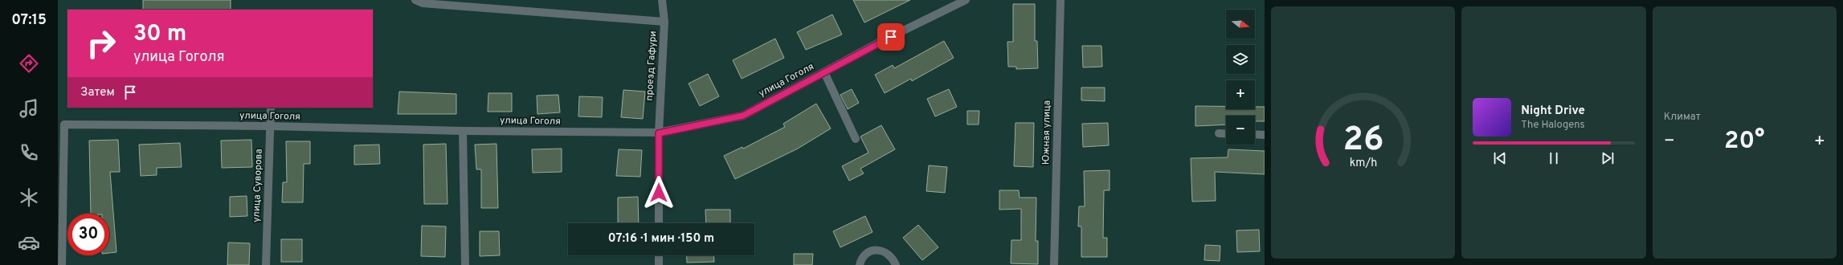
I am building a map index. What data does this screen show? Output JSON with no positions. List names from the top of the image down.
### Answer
{
  "streets": {
    "street": [
      "проезд Гафури",
      "улица Гоголя",
      "Южная улица",
      "улица Суворова"
    ]
  },
  "crossings": [
    ["проезд Гафури", "улица Гоголя"],
    ["улица Гоголя", "улица Суворова"]
  ],
  "north": "right",
  "page": {
    "tabs": "07:15",
    "tile": "Климат",
    "map_buttons": ["+", "−"],
    "turn": ["30 m", "улица Гоголя"],
    "then": "Затем",
    "song": ["Night Drive", "The Halogens"],
    "heat": ["−", "20°", "+"],
    "limit": "30",
    "trip": "07:16 · 1 мин · 150 m",
    "gauge": ["26", "km/h"]
  }
}
